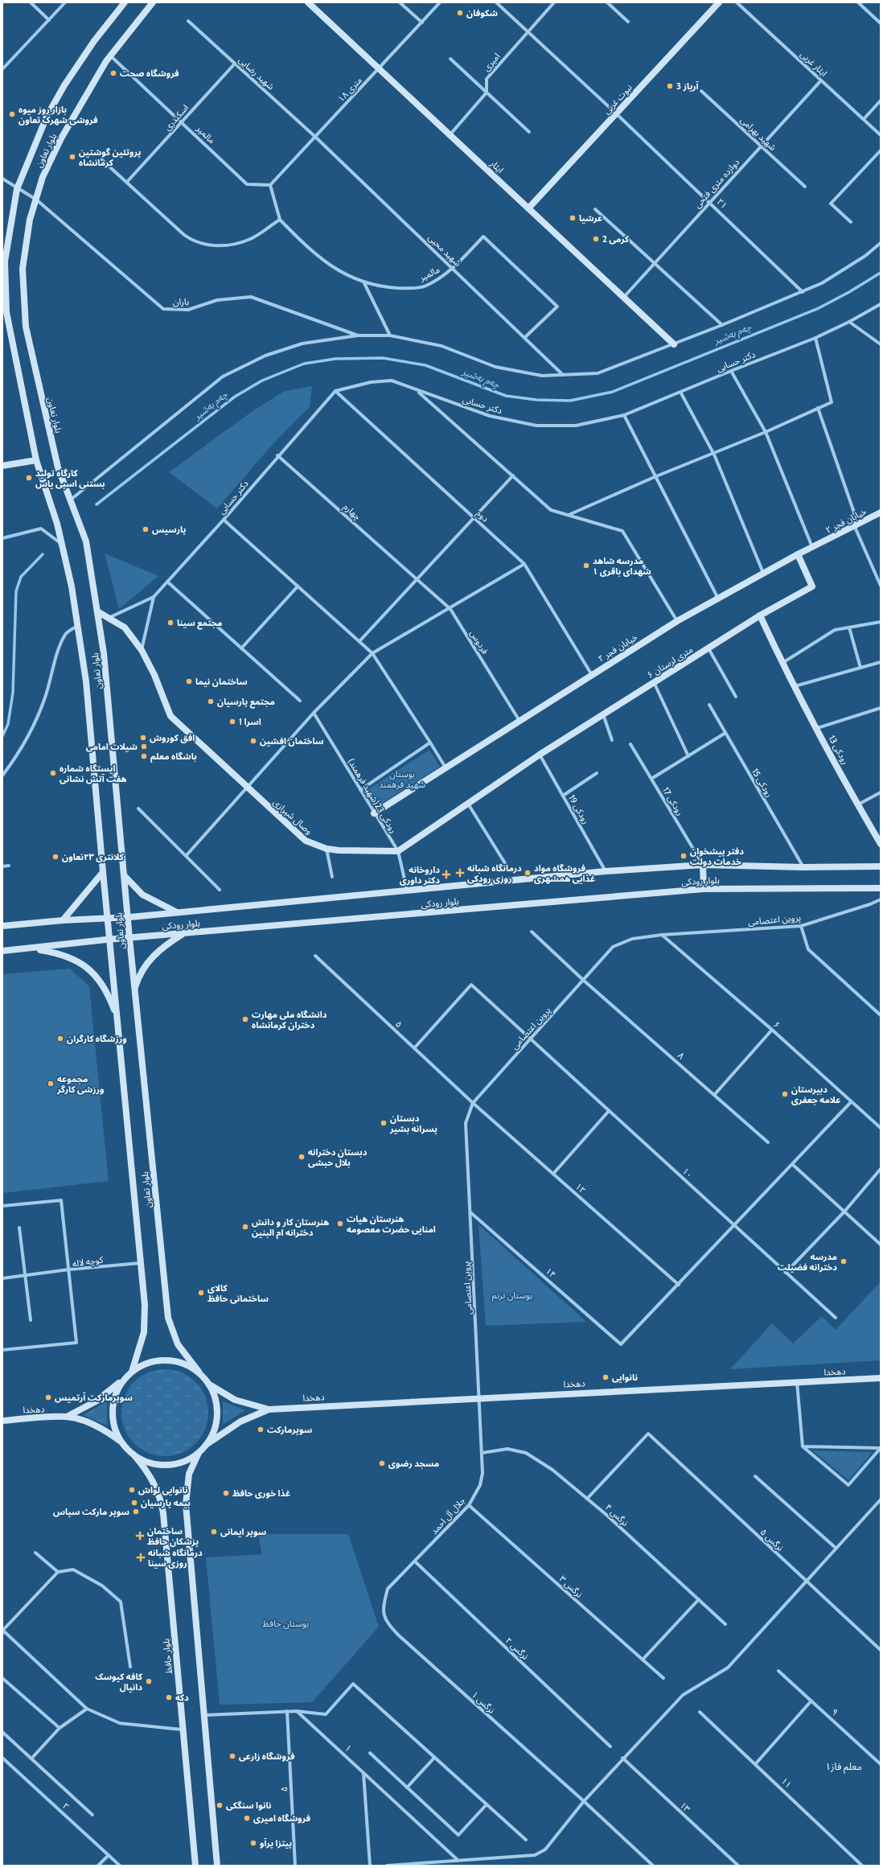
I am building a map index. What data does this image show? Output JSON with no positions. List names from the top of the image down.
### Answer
{
  "streets": {
    "main road": [
      "نبوت غربی",
      "بلوار تعاون",
      "ایثار",
      "خیابان فجر ۲",
      "۶ متری لرستان",
      "رودکی 13",
      "وصال شیرازی",
      "بلوار رودکی",
      "دهخدا",
      "بلوار حافظ"
    ],
    "street": [
      "امیری",
      "ایثار غربی",
      "شهید رضایی",
      "۱۸ متری",
      "اسکندری",
      "شهید بهرامی",
      "مالمیر",
      "دوازده متری فتحی",
      "۲۱",
      "شهید محبی",
      "باران",
      "دکتر حسابی",
      "چهارم",
      "دوم",
      "فردوس",
      "رودکی 15",
      "رودکی 23(شهید فرهمند)",
      "رودکی 17",
      "رودکی 19",
      "پروین اعتصامی",
      "۵",
      "۶",
      "۸",
      "۱۰",
      "۱۲",
      "کوچه لاله",
      "۱۴",
      "نرگس ۴",
      "جلال آل احمد",
      "نرگس ۵",
      "نرگس ۳",
      "نرگس ۲",
      "نرگس ۱",
      "۹",
      "۱",
      "۱۱",
      "۲",
      "۱۳"
    ]
  },
  "crossings": [
    ["امیری", "۲۱"],
    ["ایثار غربی", "دوازده متری فتحی"],
    ["شهید رضایی", "۱۸ متری"],
    ["شهید رضایی", "اسکندری"],
    ["شهید رضایی", "شهید محبی"],
    ["۱۸ متری", "مالمیر"],
    ["۱۸ متری", "ایثار"],
    ["۱۸ متری", "شهید محبی"],
    ["نبوت غربی", "ایثار"],
    ["نبوت غربی", "۲۱"],
    ["اسکندری", "مالمیر"],
    ["شهید بهرامی", "دوازده متری فتحی"],
    ["مالمیر", "بلوار تعاون"],
    ["مالمیر", "شهید محبی"],
    ["بلوار تعاون", "باران"],
    ["بلوار تعاون", "وصال شیرازی"],
    ["بلوار تعاون", "بلوار رودکی"],
    ["بلوار تعاون", "کوچه لاله"],
    ["بلوار تعاون", "بلوار حافظ"],
    ["ایثار", "دوازده متری فتحی"],
    ["دوازده متری فتحی", "۲۱"],
    ["دکتر حسابی", "چهارم"],
    ["دکتر حسابی", "دوم"],
    ["چهارم", "فردوس"],
    ["دوم", "خیابان فجر ۲"],
    ["خیابان فجر ۲", "فردوس"],
    ["خیابان فجر ۲", "۶ متری لرستان"],
    ["خیابان فجر ۲", "رودکی 23(شهید فرهمند)"],
    ["۶ متری لرستان", "رودکی 13"],
    ["۶ متری لرستان", "رودکی 19"],
    ["رودکی 15", "بلوار رودکی"],
    ["رودکی 23(شهید فرهمند)", "وصال شیرازی"],
    ["رودکی 23(شهید فرهمند)", "بلوار رودکی"],
    ["رودکی 17", "بلوار رودکی"],
    ["رودکی 19", "بلوار رودکی"],
    ["پروین اعتصامی", "۵"],
    ["پروین اعتصامی", "۶"],
    ["پروین اعتصامی", "۸"],
    ["پروین اعتصامی", "۱۰"],
    ["پروین اعتصامی", "۱۲"],
    ["پروین اعتصامی", "۱۴"],
    ["پروین اعتصامی", "دهخدا"],
    ["پروین اعتصامی", "جلال آل احمد"],
    ["۵", "۱۰"],
    ["۵", "۱۲"],
    ["۱۲", "۱۴"],
    ["دهخدا", "جلال آل احمد"],
    ["نرگس ۴", "جلال آل احمد"],
    ["نرگس ۴", "نرگس ۵"],
    ["جلال آل احمد", "نرگس ۳"],
    ["جلال آل احمد", "نرگس ۲"],
    ["جلال آل احمد", "نرگس ۱"]
  ],
  "districts": ["معلم فاز۱"],
  "water": ["چەم بەشیر"],
  "parks": ["بوستان شهید فرهمند", "بوستان ترنم", "بوستان حافظ"],
  "places": {
    "other": [
      "شکوفان",
      "فروشگاه صحت",
      "آریاز 3",
      "بازار روز میوه فروشی شهرک تعاون",
      "پروتئین گوشتین کرمانشاه",
      "عرشیا",
      "کرمی 2",
      "کارگاه تولید بستنی اسپی یاس",
      "پارسیس",
      "مدرسه شاهد شهدای باقری ۱",
      "مجتمع سینا",
      "ساختمان نیما",
      "مجتمع پارسیان",
      "اسرا 1",
      "افق کوروش",
      "ساختمان افشین",
      "شیلات امامی",
      "باشگاه معلم",
      "ایستگاه شماره هفت آتش نشانی",
      "دفتر پیشخوان خدمات دولت",
      "کلانتری ۲۳تعاون",
      "فروشگاه مواد غذایی همشهری",
      "دانشگاه ملی مهارت دختران کرمانشاه",
      "ورزشگاه کارگران",
      "مجموعه ورزشی کارگر",
      "دبیرستان علامه جعفری",
      "دبستان پسرانه بشير",
      "دبستان دخترانه بلال حبشی",
      "هنرستان هیات امنایی حضرت معصومه",
      "هنرستان کار و دانش دخترانه ام البنین",
      "مدرسه دخترانه فضيلت",
      "کالای ساختمانی حافظ",
      "نانوایی",
      "سوپرمارکت آرتمیس",
      "سوپرمارکت",
      "مسجد رضوی",
      "نانوایی لواش",
      "غذا خوری حافظ",
      "بیمه پارسیان",
      "سوپر مارکت سپاس",
      "سوپر ایمانی",
      "کافه کیوسک دانیال",
      "دکه",
      "فروشگاه زارعی",
      "نانوا سنگکی",
      "فروشگاه امیری",
      "پیتزا پرآو"
    ],
    "health": [
      "درمانگاه شبانه روزی رودکی",
      "داروخانه دکتر داوری",
      "ساختمان پزشکان حافظ",
      "درمانگاه شبانه روزی سینا"
    ]
  }
}
